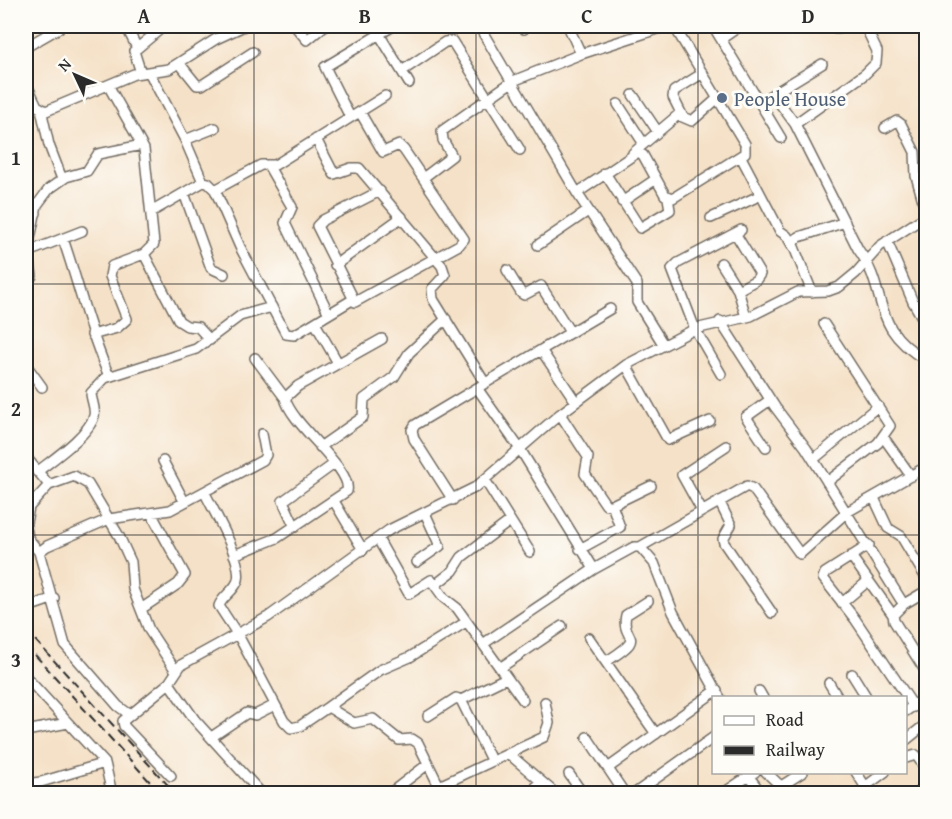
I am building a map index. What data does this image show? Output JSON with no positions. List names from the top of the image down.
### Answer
{
  "places": ["People House"],
  "legend": ["Road", "Railway"],
  "north": "top left",
  "grid": {
    "columns": [
      "A",
      "B",
      "C",
      "D"
    ],
    "rows": ["1", "2", "3"]
  }
}
